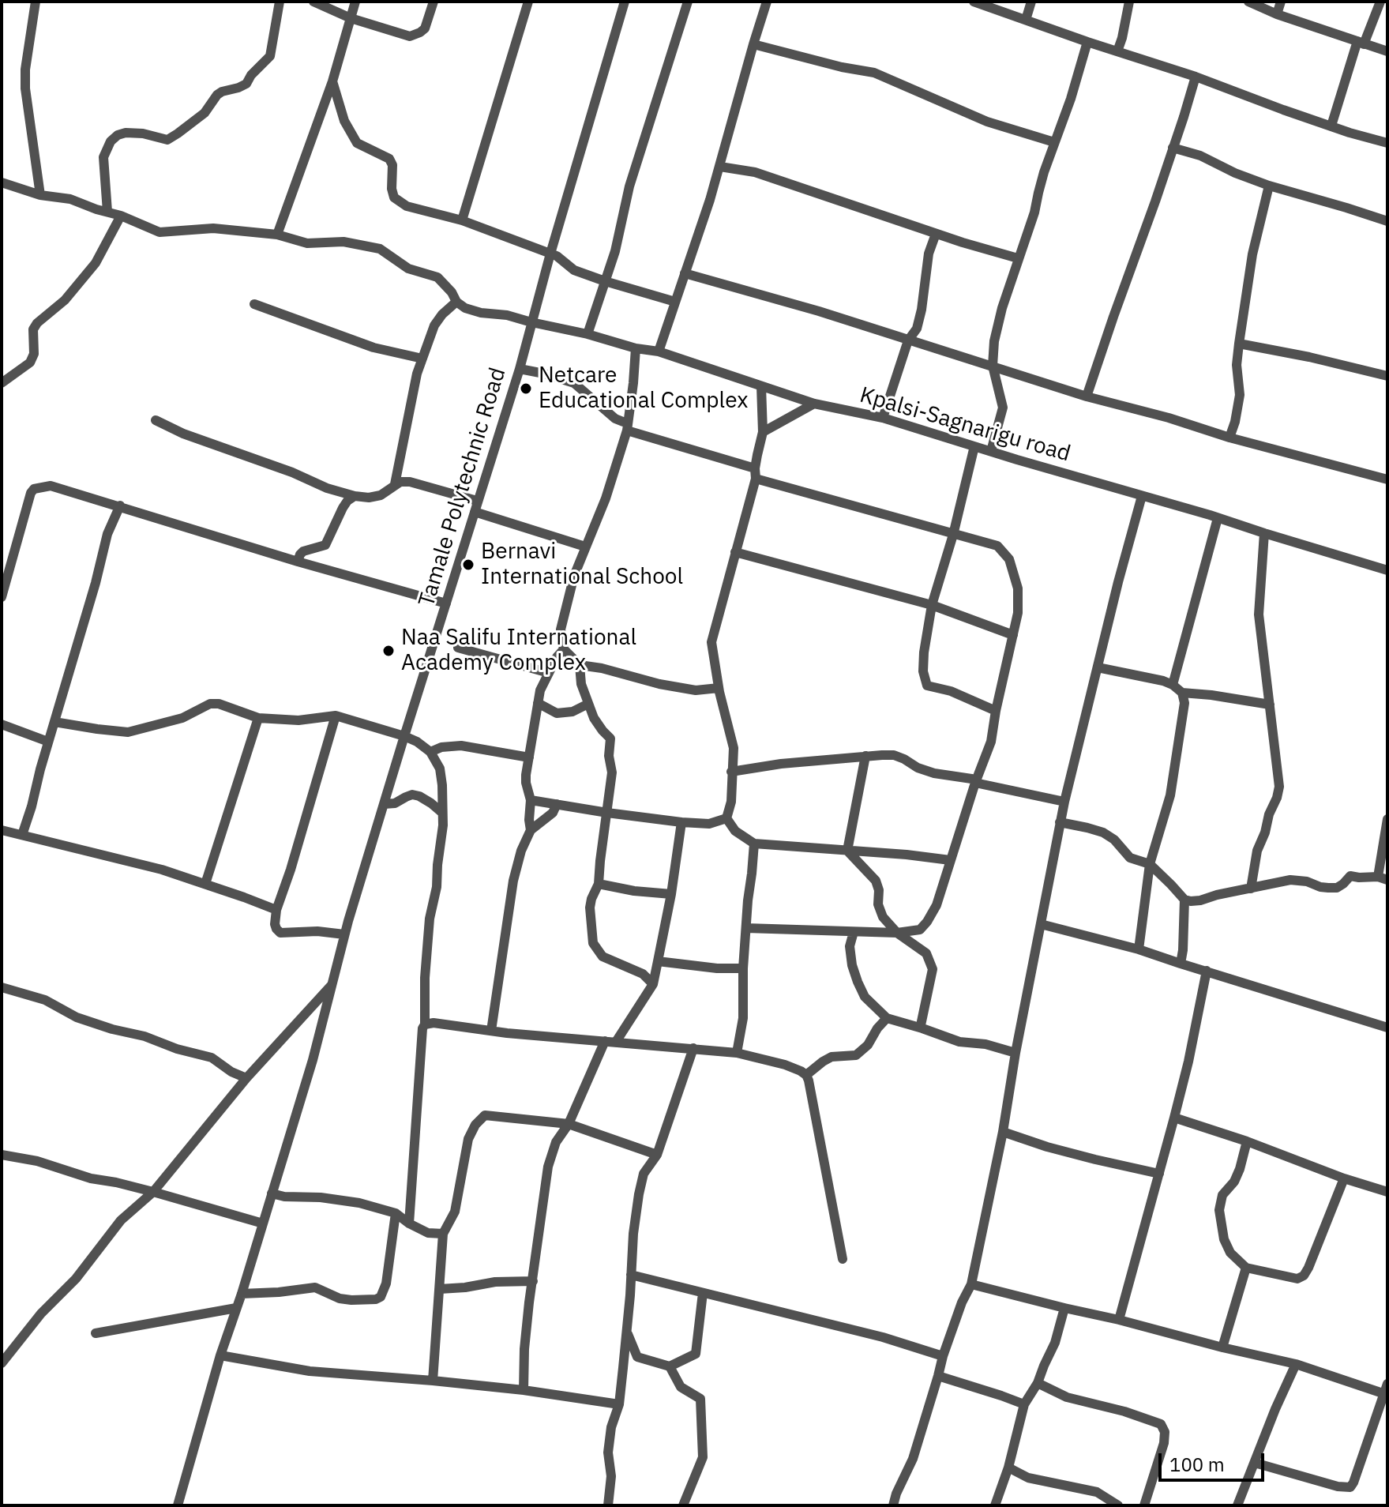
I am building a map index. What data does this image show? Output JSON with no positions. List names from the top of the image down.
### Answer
{
  "streets": {
    "street": ["Kpalsi-Sagnarigu road", "Tamale Polytechnic Road"]
  },
  "crossings": [
    ["Kpalsi-Sagnarigu road", "Tamale Polytechnic Road"]
  ],
  "places": ["Netcare Educational Complex", "Bernavi International School", "Naa Salifu International Academy Complex"],
  "scale_bar": "100 m"
}
